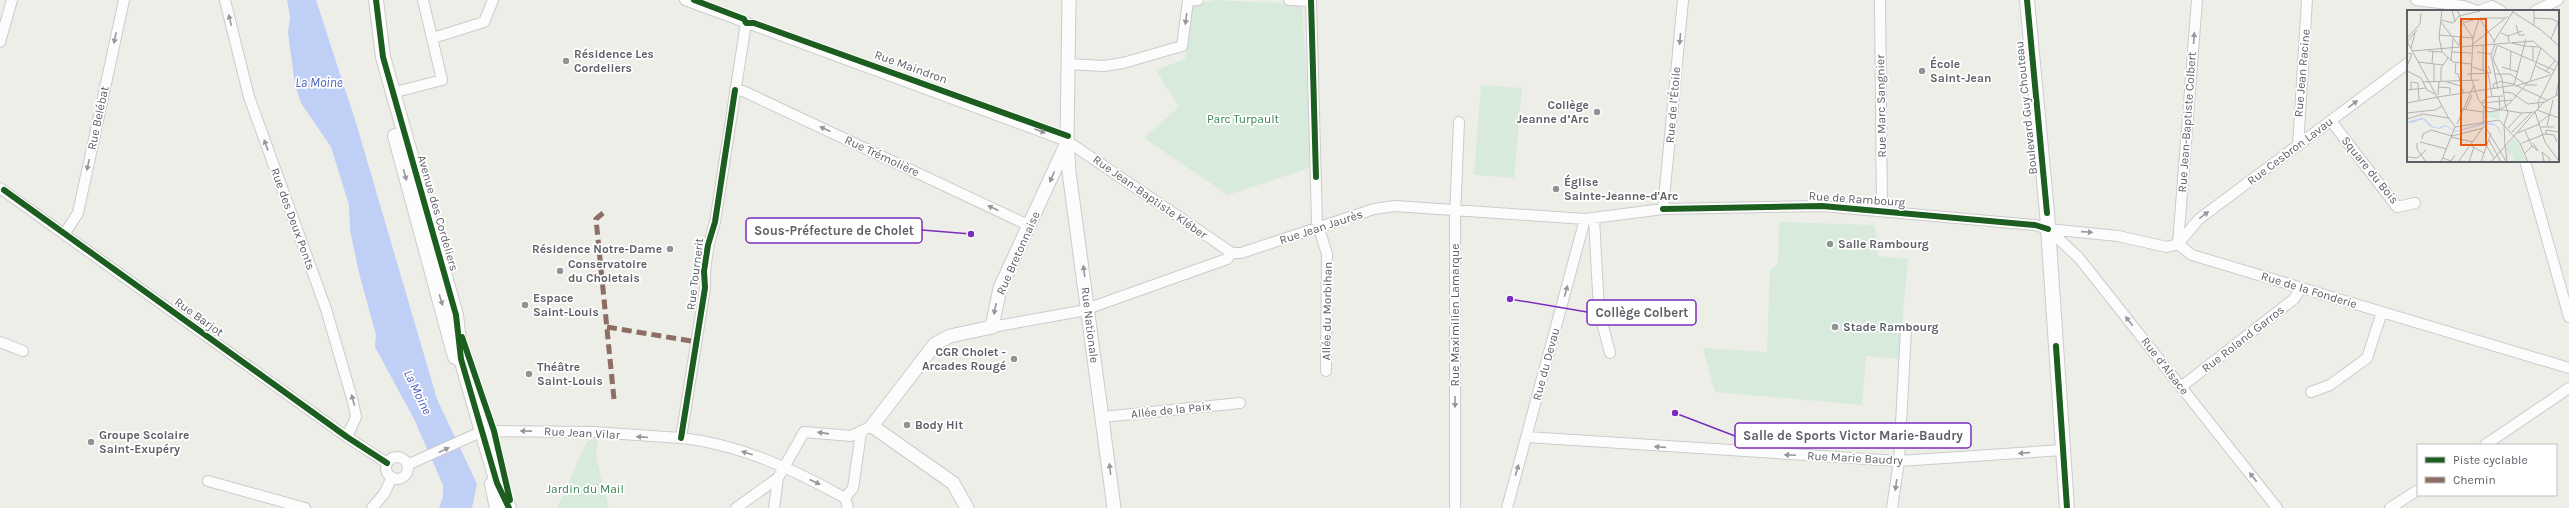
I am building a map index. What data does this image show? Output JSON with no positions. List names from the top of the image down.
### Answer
{
  "streets": {
    "main road": ["Boulevard Guy Chouteau", "Avenue des Cordeliers"],
    "street": [
      "Rue Maindron",
      "Rue Jean Racine",
      "Rue de l’Étoile",
      "Rue Marc Sangnier",
      "Rue Belébat",
      "Rue Jean-Baptiste Colbert",
      "Rue Cesbron Lavau",
      "Rue Trémolière",
      "Square du Bois",
      "Rue Jean-Baptiste Kléber",
      "Rue de Rambourg",
      "Rue des Deux Ponts",
      "Rue Jean Jaurès",
      "Rue Bretonnaise",
      "Rue Tournerit",
      "Rue de la Fonderie",
      "Allée du Morbihan",
      "Rue Maximilien Lamarque",
      "Rue Barjot",
      "Rue Nationale",
      "Rue Roland Garros",
      "Rue du Devau",
      "Rue d’Alsace",
      "Allée de la Paix",
      "Rue Jean Vilar",
      "Rue Marie Baudry"
    ]
  },
  "crossings": [
    ["Rue Maindron", "Rue Jean-Baptiste Kléber"],
    ["Rue Maindron", "Rue Bretonnaise"],
    ["Rue Maindron", "Rue Tournerit"],
    ["Rue Maindron", "Rue Nationale"],
    ["Rue Jean Racine", "Rue Cesbron Lavau"],
    ["Rue de l’Étoile", "Rue de Rambourg"],
    ["Rue de l’Étoile", "Rue Jean Jaurès"],
    ["Rue Marc Sangnier", "Rue de Rambourg"],
    ["Boulevard Guy Chouteau", "Rue de Rambourg"],
    ["Boulevard Guy Chouteau", "Rue d’Alsace"],
    ["Boulevard Guy Chouteau", "Rue Marie Baudry"],
    ["Rue Belébat", "Rue Barjot"],
    ["Rue Jean-Baptiste Colbert", "Rue Cesbron Lavau"],
    ["Rue Jean-Baptiste Colbert", "Rue de la Fonderie"],
    ["Rue Cesbron Lavau", "Square du Bois"],
    ["Rue Cesbron Lavau", "Rue de la Fonderie"],
    ["Rue Trémolière", "Rue Bretonnaise"],
    ["Rue Trémolière", "Rue Tournerit"],
    ["Rue Jean-Baptiste Kléber", "Rue Jean Jaurès"],
    ["Rue Jean-Baptiste Kléber", "Rue Bretonnaise"],
    ["Rue Jean-Baptiste Kléber", "Rue Nationale"],
    ["Rue de Rambourg", "Rue Jean Jaurès"],
    ["Rue de Rambourg", "Rue d’Alsace"],
    ["Avenue des Cordeliers", "Rue Jean Vilar"],
    ["Rue des Deux Ponts", "Rue Barjot"],
    ["Rue Jean Jaurès", "Rue Bretonnaise"],
    ["Rue Jean Jaurès", "Allée du Morbihan"],
    ["Rue Jean Jaurès", "Rue Maximilien Lamarque"],
    ["Rue Jean Jaurès", "Rue Nationale"],
    ["Rue Jean Jaurès", "Rue du Devau"],
    ["Rue Bretonnaise", "Rue Nationale"],
    ["Rue Tournerit", "Rue Jean Vilar"],
    ["Rue de la Fonderie", "Rue Roland Garros"],
    ["Rue Nationale", "Allée de la Paix"],
    ["Rue Roland Garros", "Rue d’Alsace"],
    ["Rue du Devau", "Rue Marie Baudry"]
  ],
  "one_way": [
    "Rue Maindron",
    "Rue de l’Étoile",
    "Rue Belébat",
    "Rue Jean-Baptiste Colbert",
    "Rue Cesbron Lavau",
    "Rue Trémolière",
    "Rue des Deux Ponts",
    "Rue Bretonnaise",
    "Rue Maximilien Lamarque",
    "Rue Nationale",
    "Rue d’Alsace",
    "Rue Marie Baudry"
  ],
  "water": ["La Moine"],
  "parks": ["Parc Turpault", "Jardin du Mail"],
  "places": [
    "Résidence Les Cordeliers",
    "École Saint-Jean",
    "Collège Jeanne d’Arc",
    "Église Sainte-Jeanne-d'Arc",
    "Sous-Préfecture de Cholet",
    "Salle Rambourg",
    "Résidence Notre-Dame",
    "Conservatoire du Choletais",
    "Collège Colbert",
    "Espace Saint-Louis",
    "Stade Rambourg",
    "CGR Cholet - Arcades Rougé",
    "Théâtre Saint-Louis",
    "Salle de Sports Victor Marie-Baudry",
    "Body Hit",
    "Groupe Scolaire Saint-Exupéry"
  ],
  "legend": ["Piste cyclable", "Chemin"]
}
